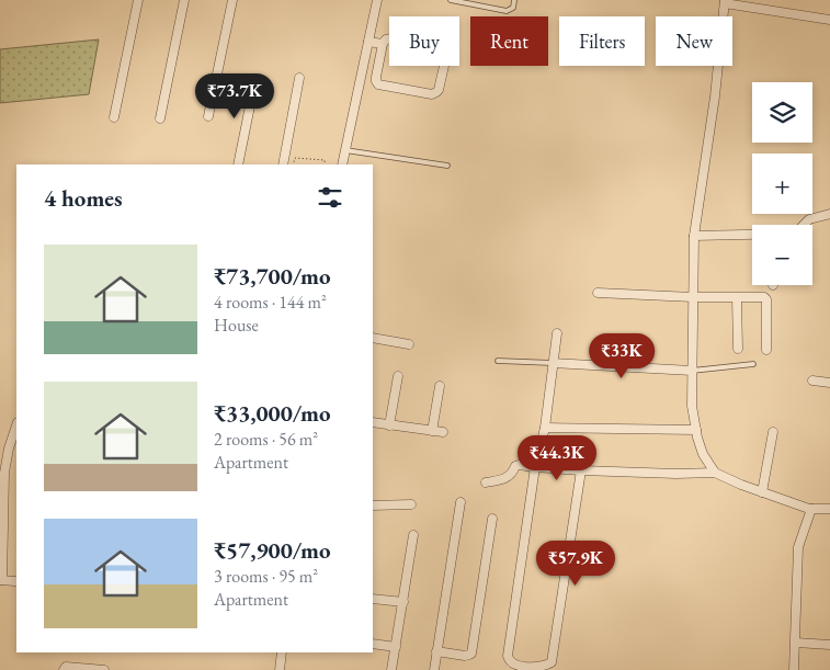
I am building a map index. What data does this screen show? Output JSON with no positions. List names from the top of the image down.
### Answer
{
  "page": {
    "chip": [
      "Buy",
      "Rent",
      "Filters",
      "New"
    ],
    "price": [
      "₹73.7K",
      "₹33K",
      "₹44.3K",
      "₹57.9K"
    ],
    "map_buttons": ["+", "−"],
    "heading": "4 homes",
    "list": [
      {
        "name": "₹73,700/mo",
        "note": "4 rooms · 144 m² · House"
      },
      {
        "name": "₹33,000/mo",
        "note": "2 rooms · 56 m² · Apartment"
      },
      {
        "name": "₹57,900/mo",
        "note": "3 rooms · 95 m² · Apartment"
      }
    ]
  }
}
